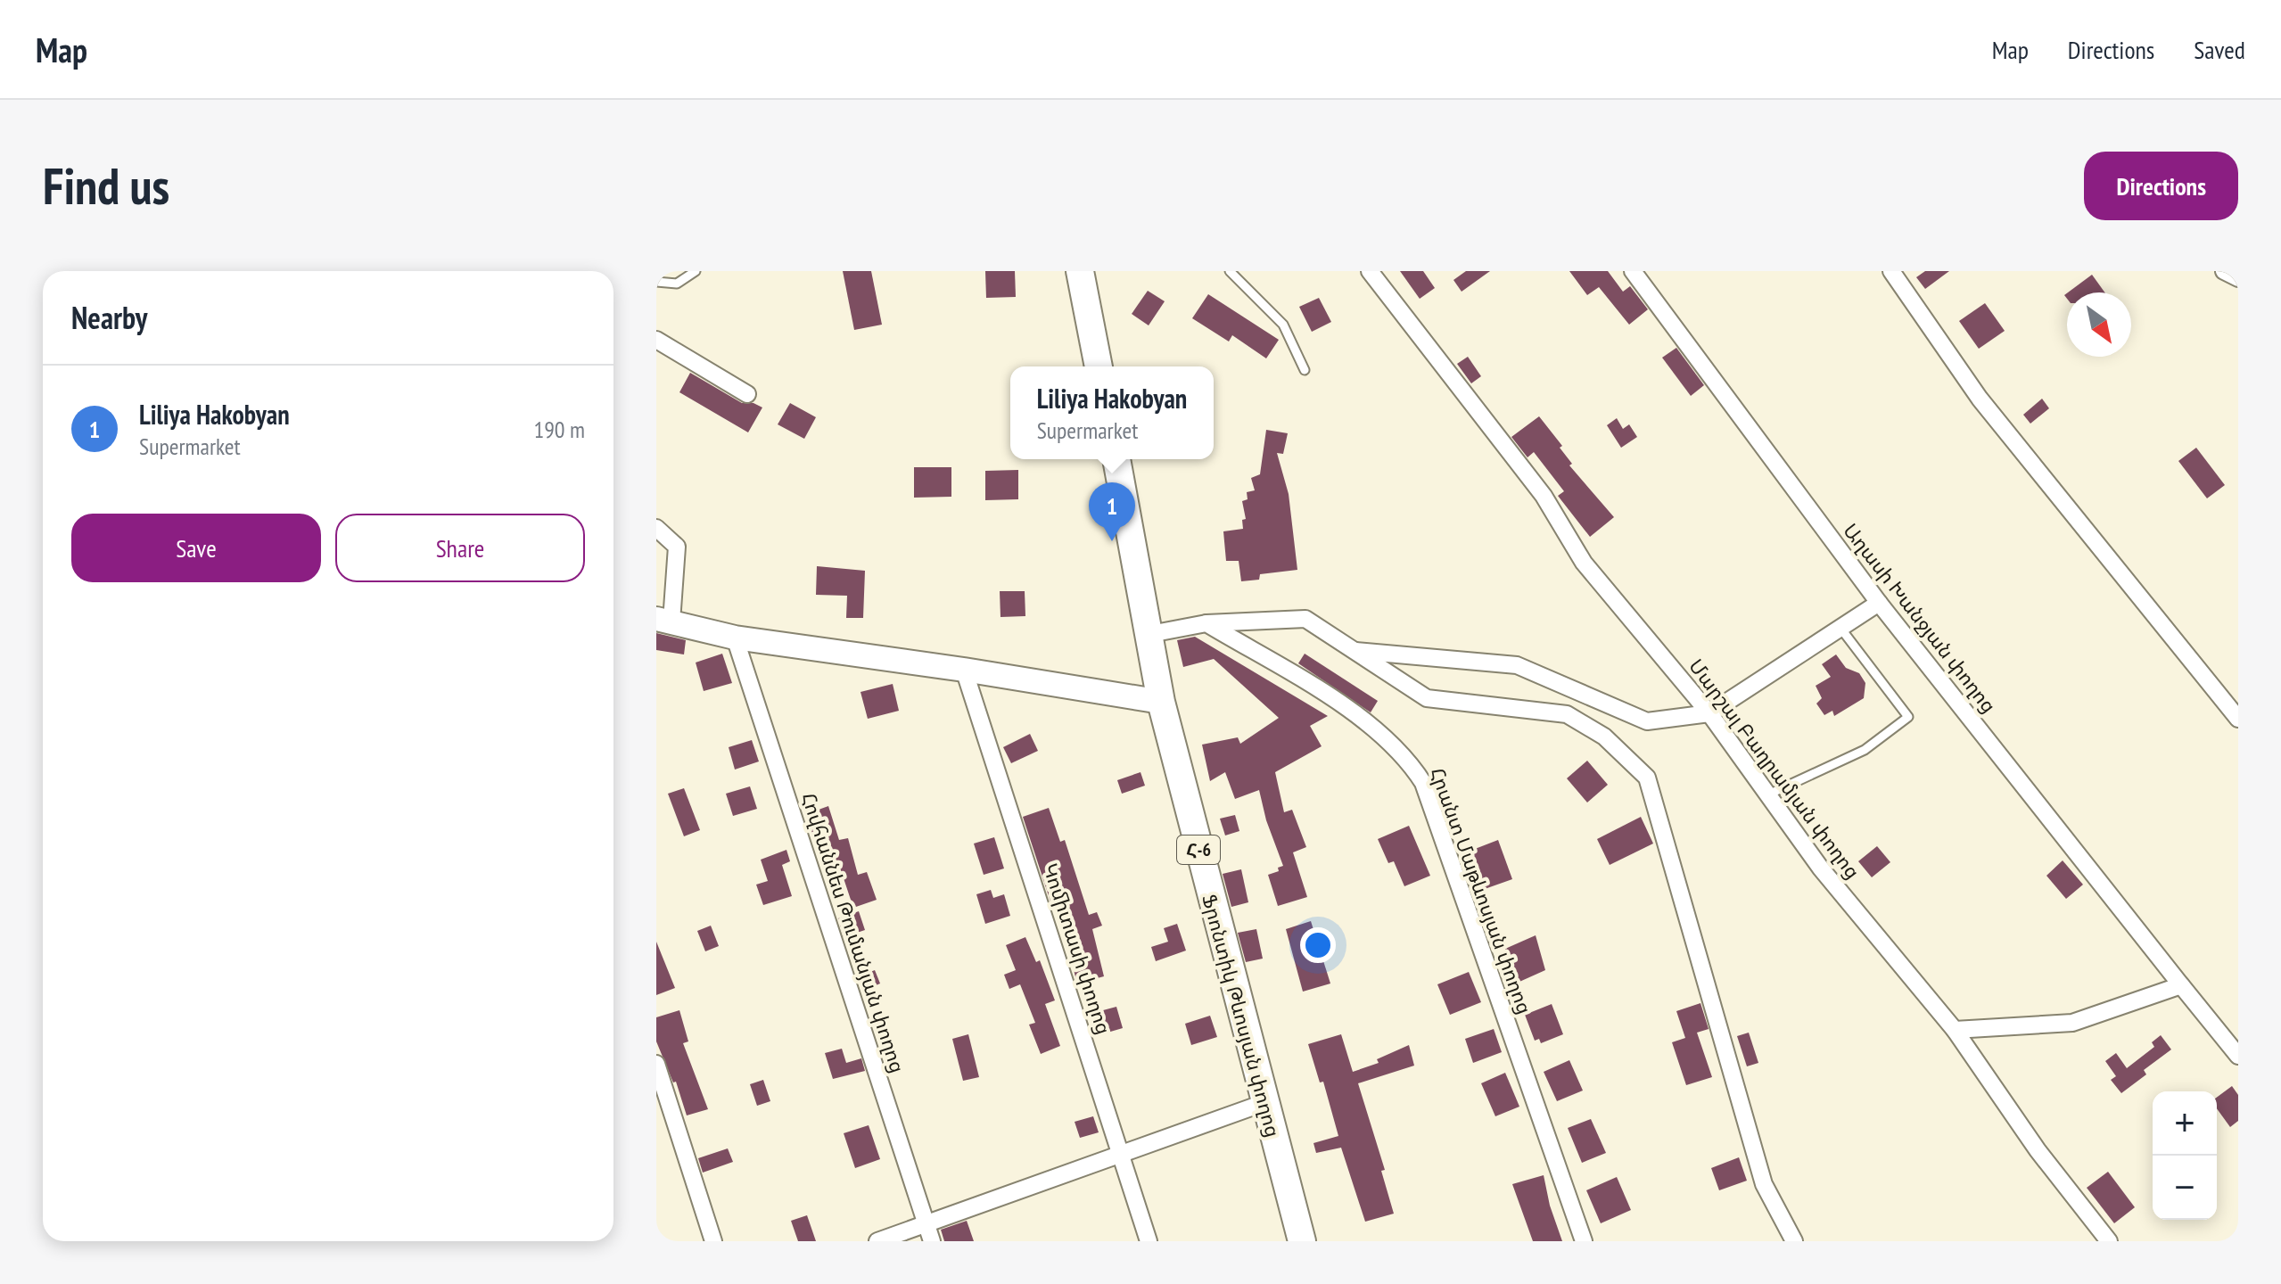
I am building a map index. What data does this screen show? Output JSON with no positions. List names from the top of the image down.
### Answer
{
  "streets": {
    "main road": ["Հ-6", "Ֆրոնտիկ Թևոսյան փողոց"],
    "street": [
      "Աղասի Խանջյան փողոց",
      "Մարշալ Բաղրամյան փողոց",
      "Հրանտ Մաթևոսյան փողոց",
      "Հովհաննես Թումանյան փողոց",
      "Կոմիտասի փողոց"
    ]
  },
  "north": "bottom right",
  "page": {
    "header": "Map",
    "nav": ["Map", "Directions", "Saved"],
    "buttons": [
      "Directions",
      ["Save", "Share"]
    ],
    "title": "Find us",
    "heading": "Nearby",
    "list": [
      {
        "mark": "1",
        "name": "Liliya Hakobyan",
        "note": "Supermarket",
        "value": "190 m"
      }
    ],
    "popup": ["Liliya Hakobyan", "Supermarket"],
    "pins": "1",
    "map_buttons": ["+", "−"]
  }
}
